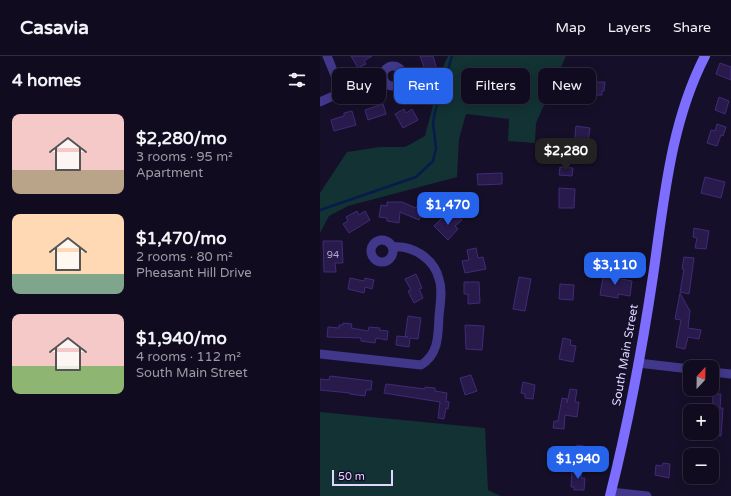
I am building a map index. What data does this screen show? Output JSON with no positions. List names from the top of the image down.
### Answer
{
  "streets": {
    "main road": ["South Main Street"]
  },
  "house_numbers": ["94"],
  "scale_bar": "50 m",
  "north": "top",
  "page": {
    "header": "Casavia",
    "nav": ["Map", "Layers", "Share"],
    "heading": "4 homes",
    "chip": [
      "Buy",
      "Rent",
      "Filters",
      "New"
    ],
    "list": [
      {
        "name": "$2,280/mo",
        "note": "3 rooms · 95 m² · Apartment"
      },
      {
        "name": "$1,470/mo",
        "note": "2 rooms · 80 m² · Pheasant Hill Drive"
      },
      {
        "name": "$1,940/mo",
        "note": "4 rooms · 112 m² · South Main Street"
      }
    ],
    "price": [
      "$2,280",
      "$1,470",
      "$3,110",
      "$1,940"
    ],
    "map_buttons": ["+", "−"],
    "scale": "50 m"
  }
}
